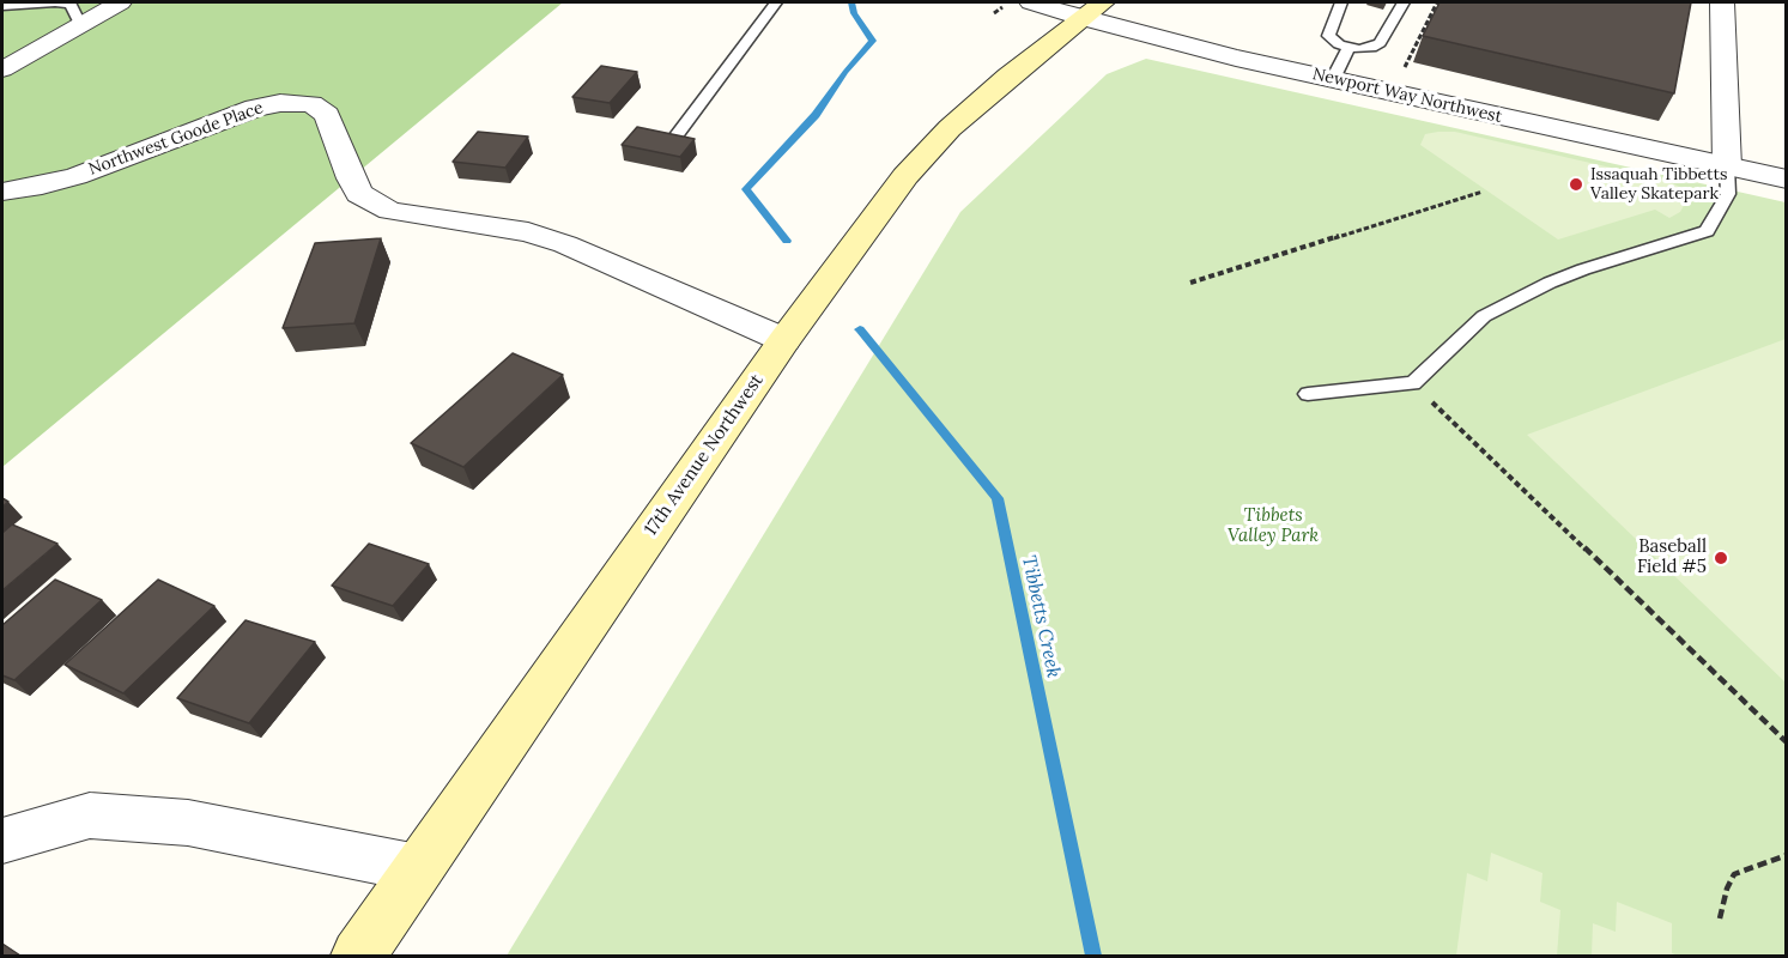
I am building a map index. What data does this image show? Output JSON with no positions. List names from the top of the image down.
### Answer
{
  "streets": {
    "main road": ["17th Avenue Northwest"],
    "street": ["Newport Way Northwest", "Northwest Goode Place"]
  },
  "crossings": [
    ["Newport Way Northwest", "17th Avenue Northwest"],
    ["Northwest Goode Place", "17th Avenue Northwest"]
  ],
  "water": ["Tibbetts Creek"],
  "parks": ["Tibbets Valley Park"],
  "places": ["Issaquah Tibbetts Valley Skatepark", "Baseball Field #5"]
}
